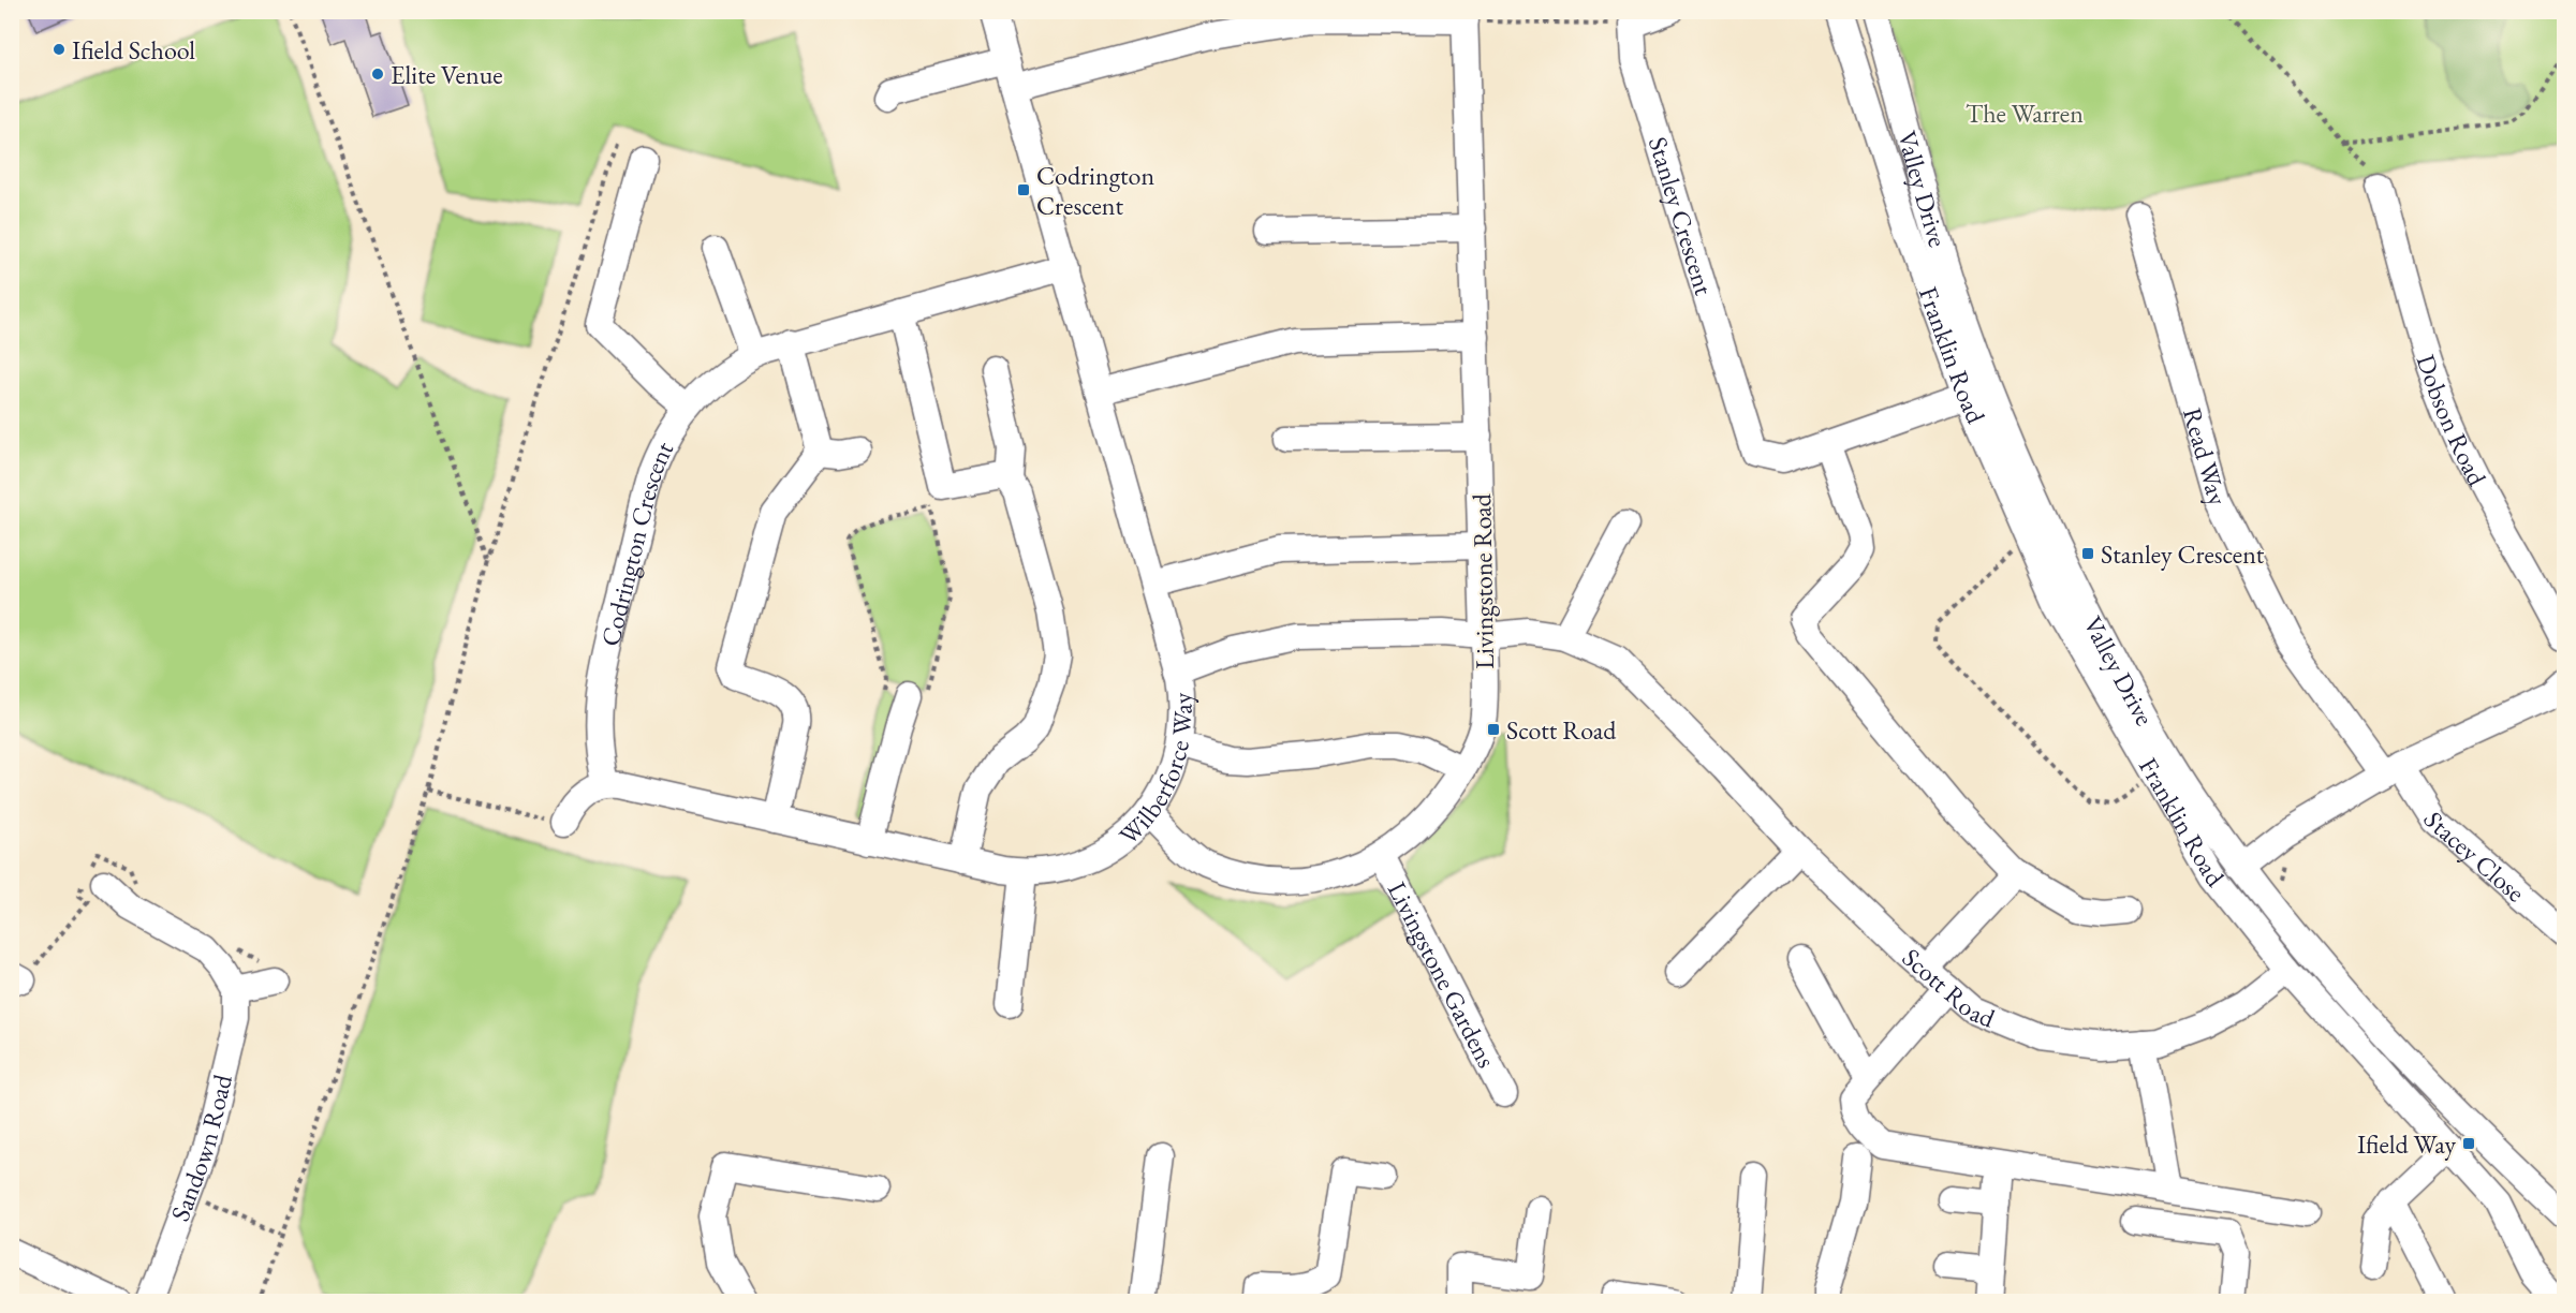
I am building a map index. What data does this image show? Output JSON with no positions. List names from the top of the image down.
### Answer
{
  "streets": {
    "street": [
      "Valley Drive",
      "Stanley Crescent",
      "Franklin Road",
      "Dobson Road",
      "Read Way",
      "Codrington Crescent",
      "Livingstone Road",
      "Wilberforce Way",
      "Stacey Close",
      "Livingstone Gardens",
      "Scott Road",
      "Sandown Road"
    ]
  },
  "crossings": [
    ["Stanley Crescent", "Franklin Road"],
    ["Franklin Road", "Scott Road"],
    ["Read Way", "Stacey Close"],
    ["Codrington Crescent", "Wilberforce Way"],
    ["Livingstone Road", "Wilberforce Way"],
    ["Livingstone Road", "Livingstone Gardens"],
    ["Livingstone Road", "Scott Road"],
    ["Wilberforce Way", "Scott Road"]
  ],
  "parks": ["The Warren"],
  "places": {
    "other": ["Ifield School", "Elite Venue"],
    "transit": [
      "Codrington Crescent",
      "Stanley Crescent",
      "Scott Road",
      "Ifield Way"
    ]
  }
}
